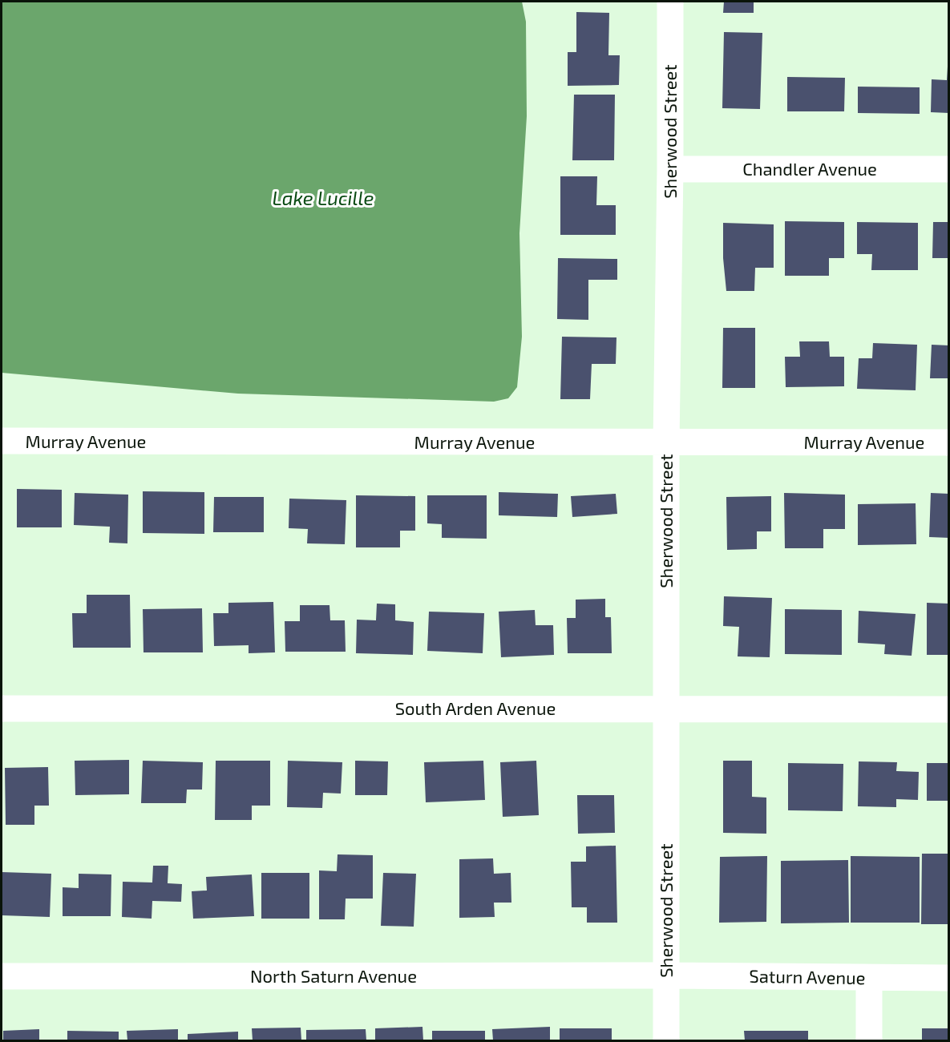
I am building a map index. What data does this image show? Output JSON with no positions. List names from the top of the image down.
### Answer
{
  "streets": {
    "street": [
      "Sherwood Street",
      "Chandler Avenue",
      "Murray Avenue",
      "South Arden Avenue",
      "North Saturn Avenue",
      "Saturn Avenue"
    ]
  },
  "crossings": [
    ["Sherwood Street", "Chandler Avenue"],
    ["Sherwood Street", "Murray Avenue"],
    ["Sherwood Street", "South Arden Avenue"],
    ["Sherwood Street", "North Saturn Avenue"],
    ["Sherwood Street", "Saturn Avenue"],
    ["North Saturn Avenue", "Saturn Avenue"]
  ],
  "water": ["Lake Lucille"]
}
